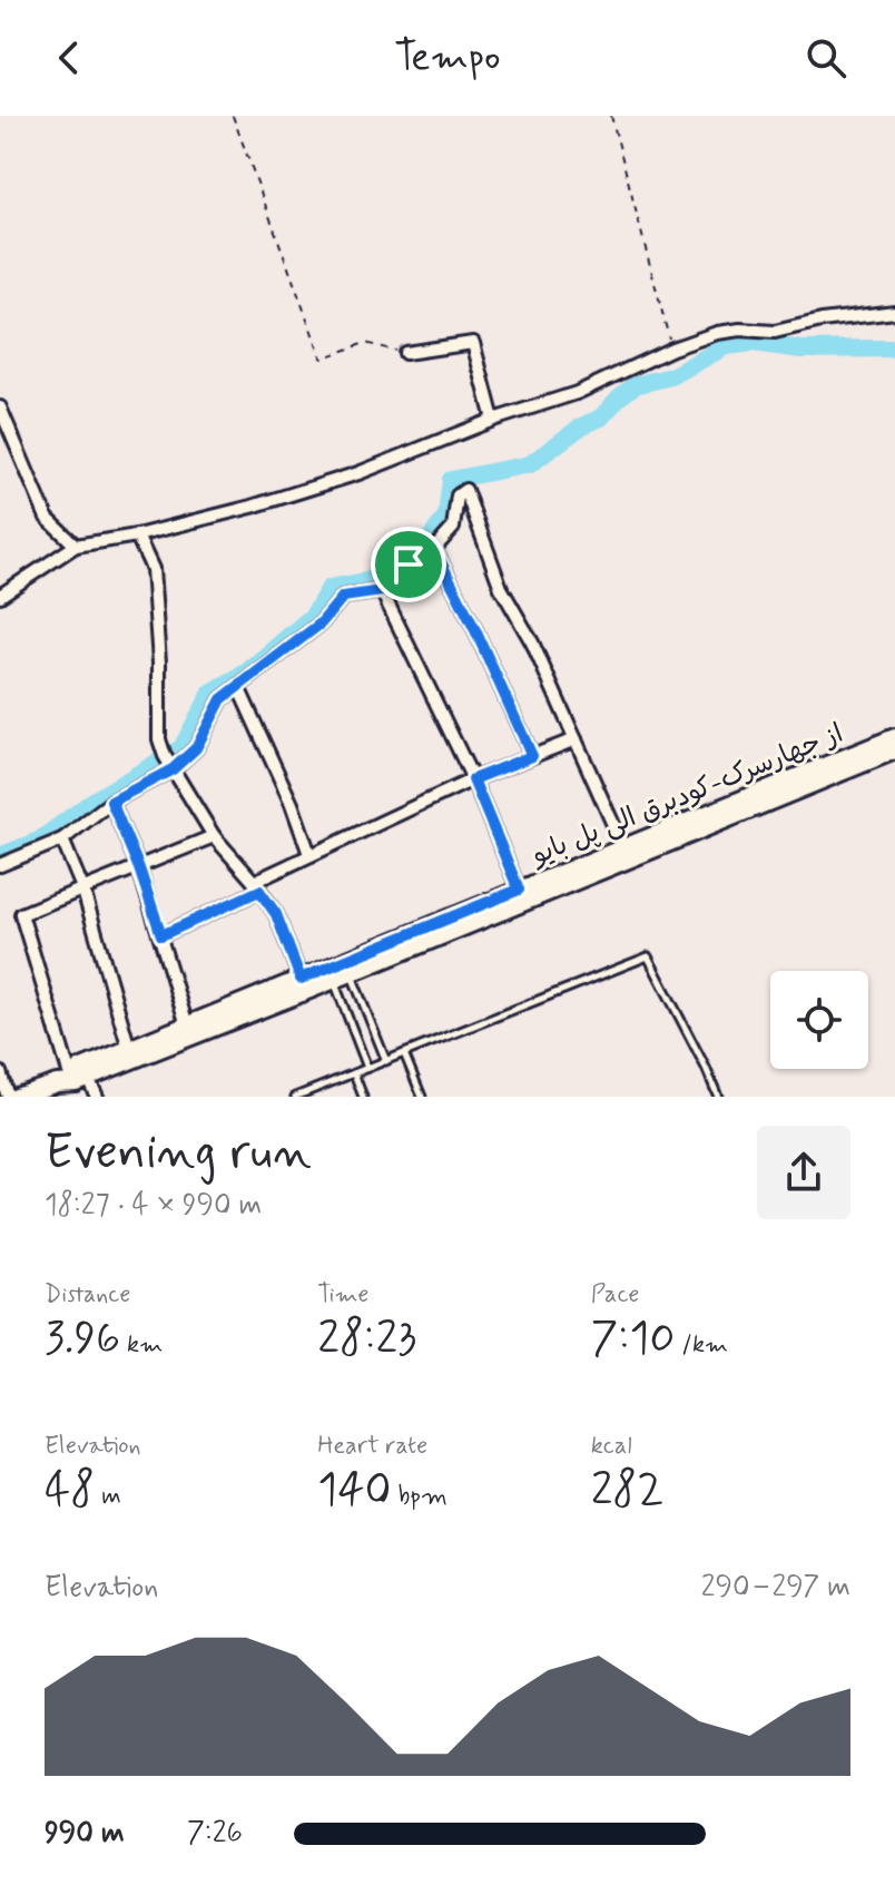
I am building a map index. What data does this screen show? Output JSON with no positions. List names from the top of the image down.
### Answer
{
  "streets": {
    "street": ["از جهارسرک-کودبرق الی پل بایو"]
  },
  "page": {
    "header": "Tempo",
    "heading": ["Evening run", "18:27 · 4 × 990 m"],
    "stats": [
      ["Distance", "3.96 km"],
      ["Time", "28:23"],
      ["Pace", "7:10 /km"],
      ["Elevation", "48 m"],
      ["Heart rate", "140 bpm"],
      ["kcal", "282"]
    ],
    "chart": ["Elevation", "290–297 m"],
    "list": [
      {
        "name": "990 m",
        "note": "7:26"
      }
    ]
  }
}
